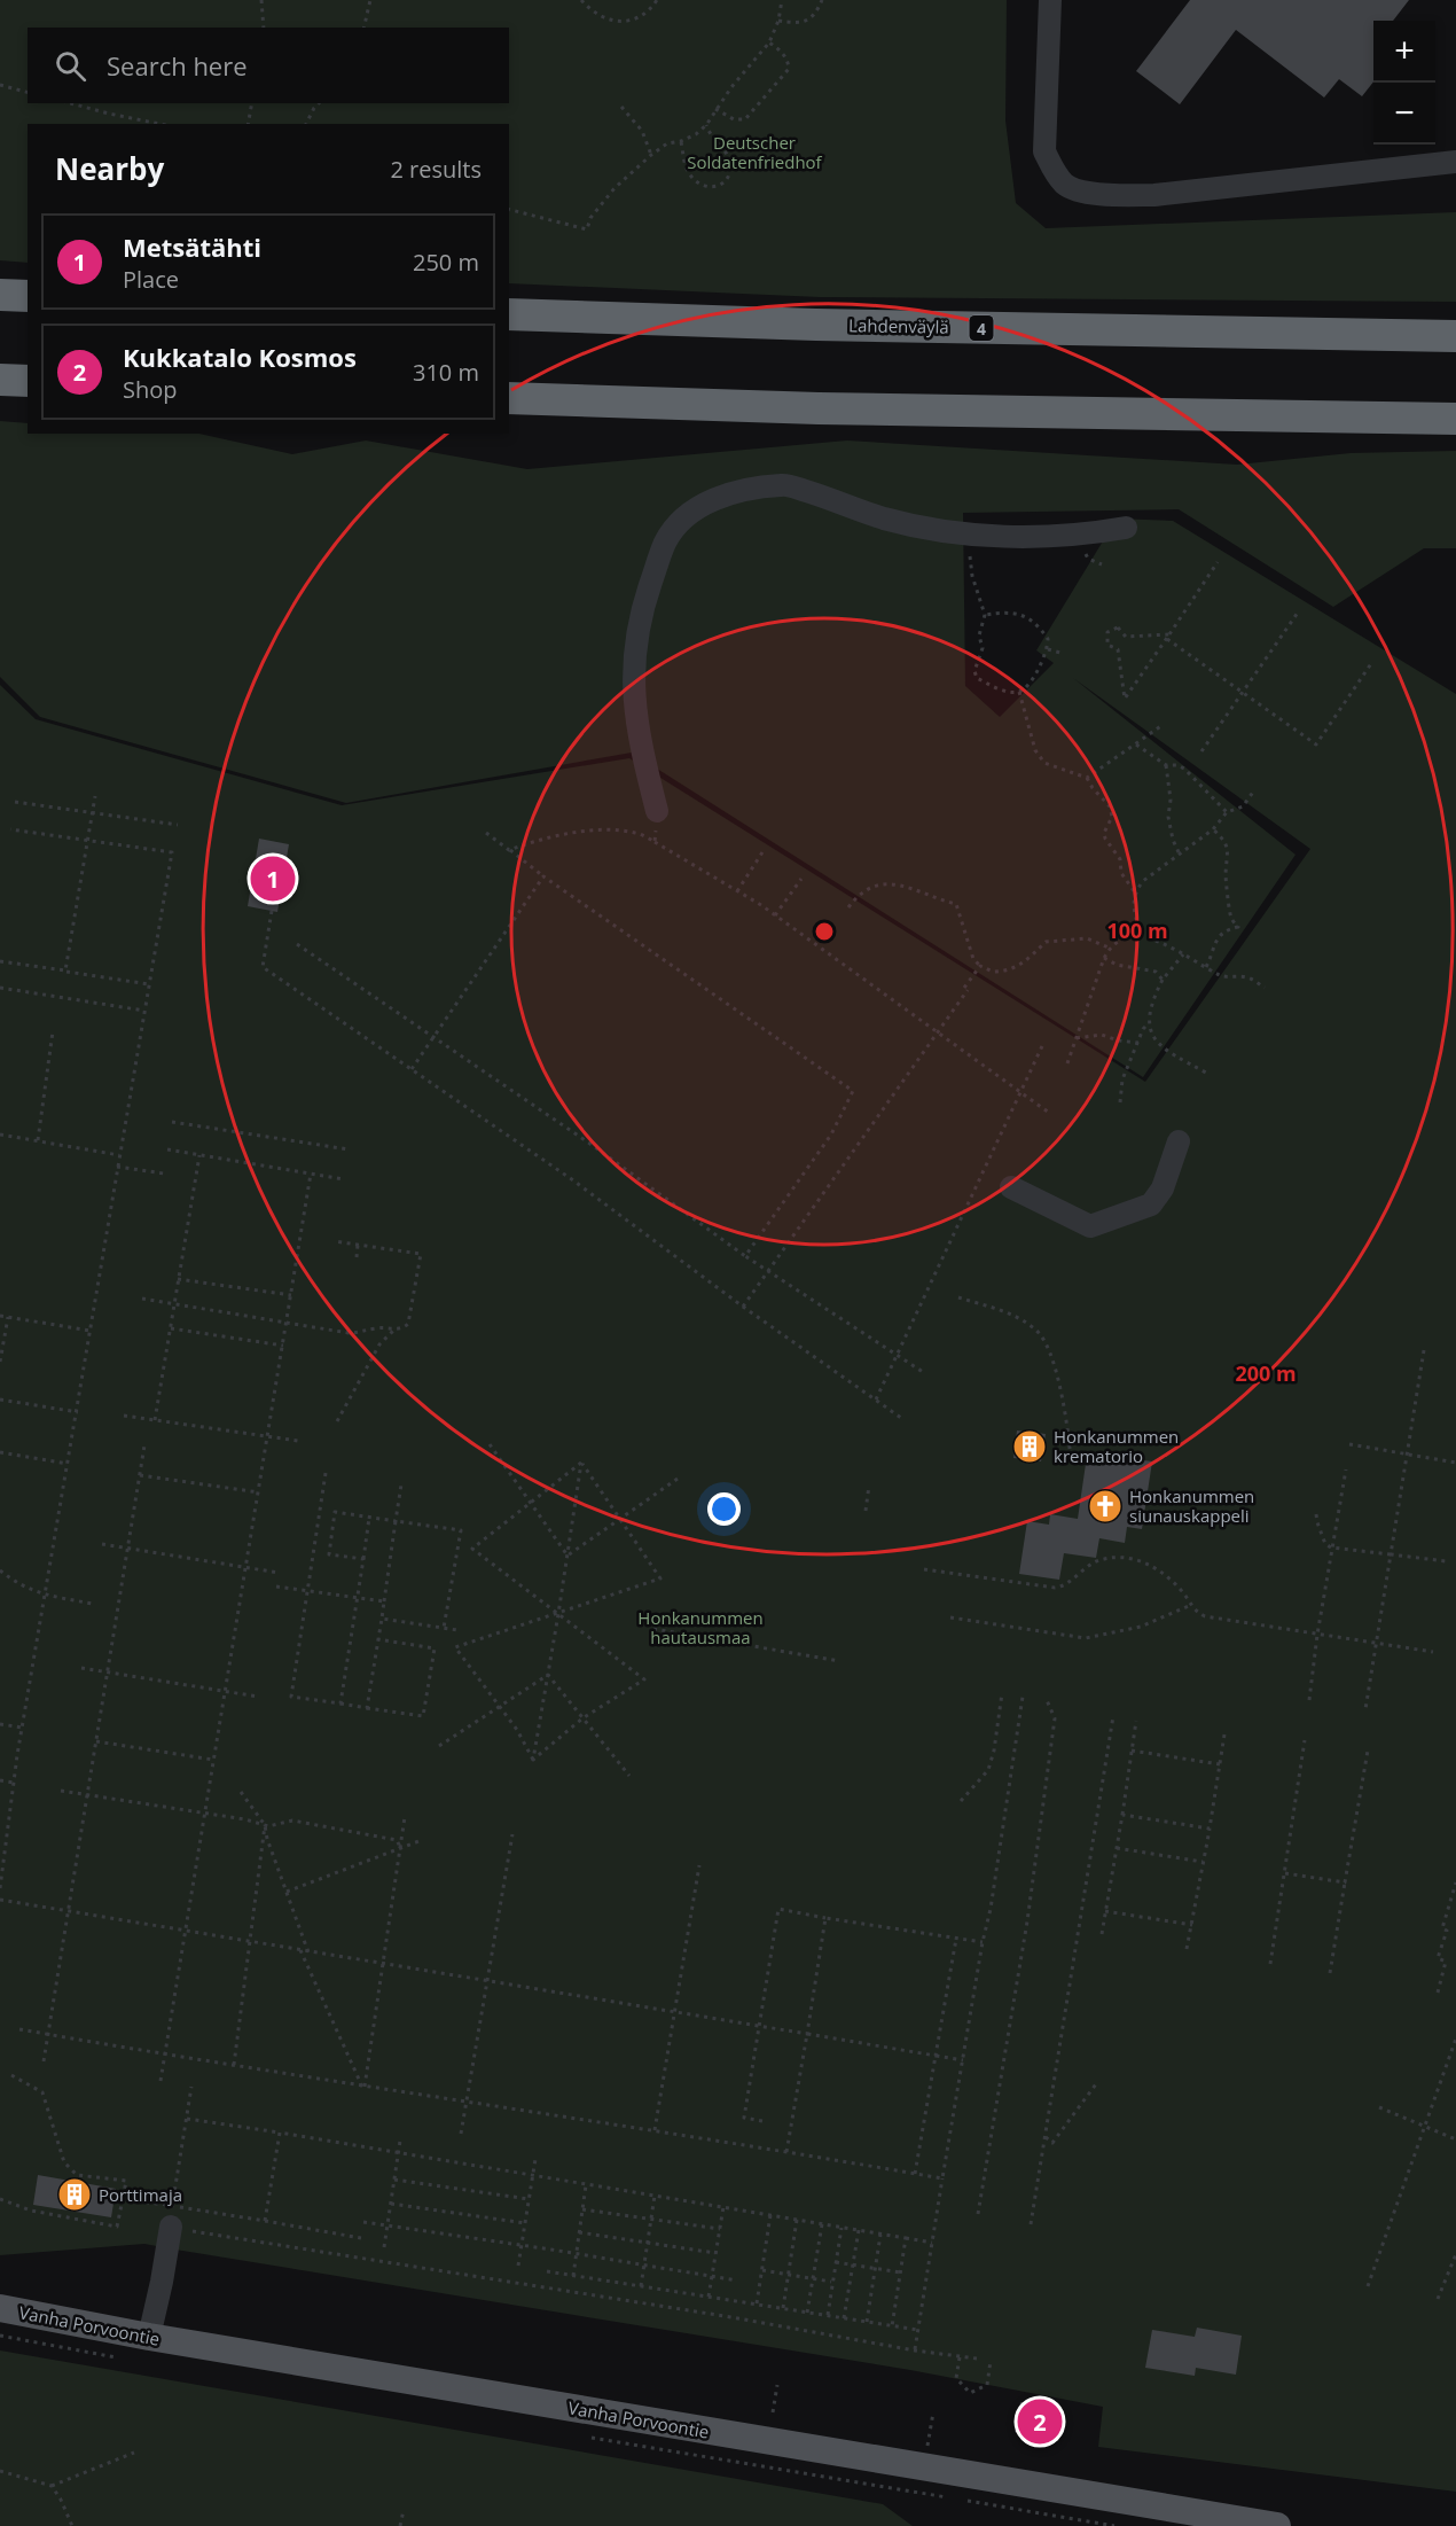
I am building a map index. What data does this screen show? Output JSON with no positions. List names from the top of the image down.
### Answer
{
  "streets": {
    "highway": ["Lahdenväylä", "4"],
    "main road": ["Vanha Porvoontie"]
  },
  "parks": ["Deutscher Soldatenfriedhof", "Honkanummen hautausmaa"],
  "places": {
    "building": ["Honkanummen krematorio", "Porttimaja"],
    "church": ["Honkanummen siunauskappeli"]
  },
  "page": {
    "map_buttons": ["+", "−"],
    "search": "Search here",
    "heading": ["Nearby", "2 results"],
    "list": [
      {
        "mark": "1",
        "name": "Metsätähti",
        "note": "Place",
        "value": "250 m"
      },
      {
        "mark": "2",
        "name": "Kukkatalo Kosmos",
        "note": "Shop",
        "value": "310 m"
      }
    ],
    "pins": ["1", "2"]
  },
  "rings": ["100 m", "200 m"]
}
